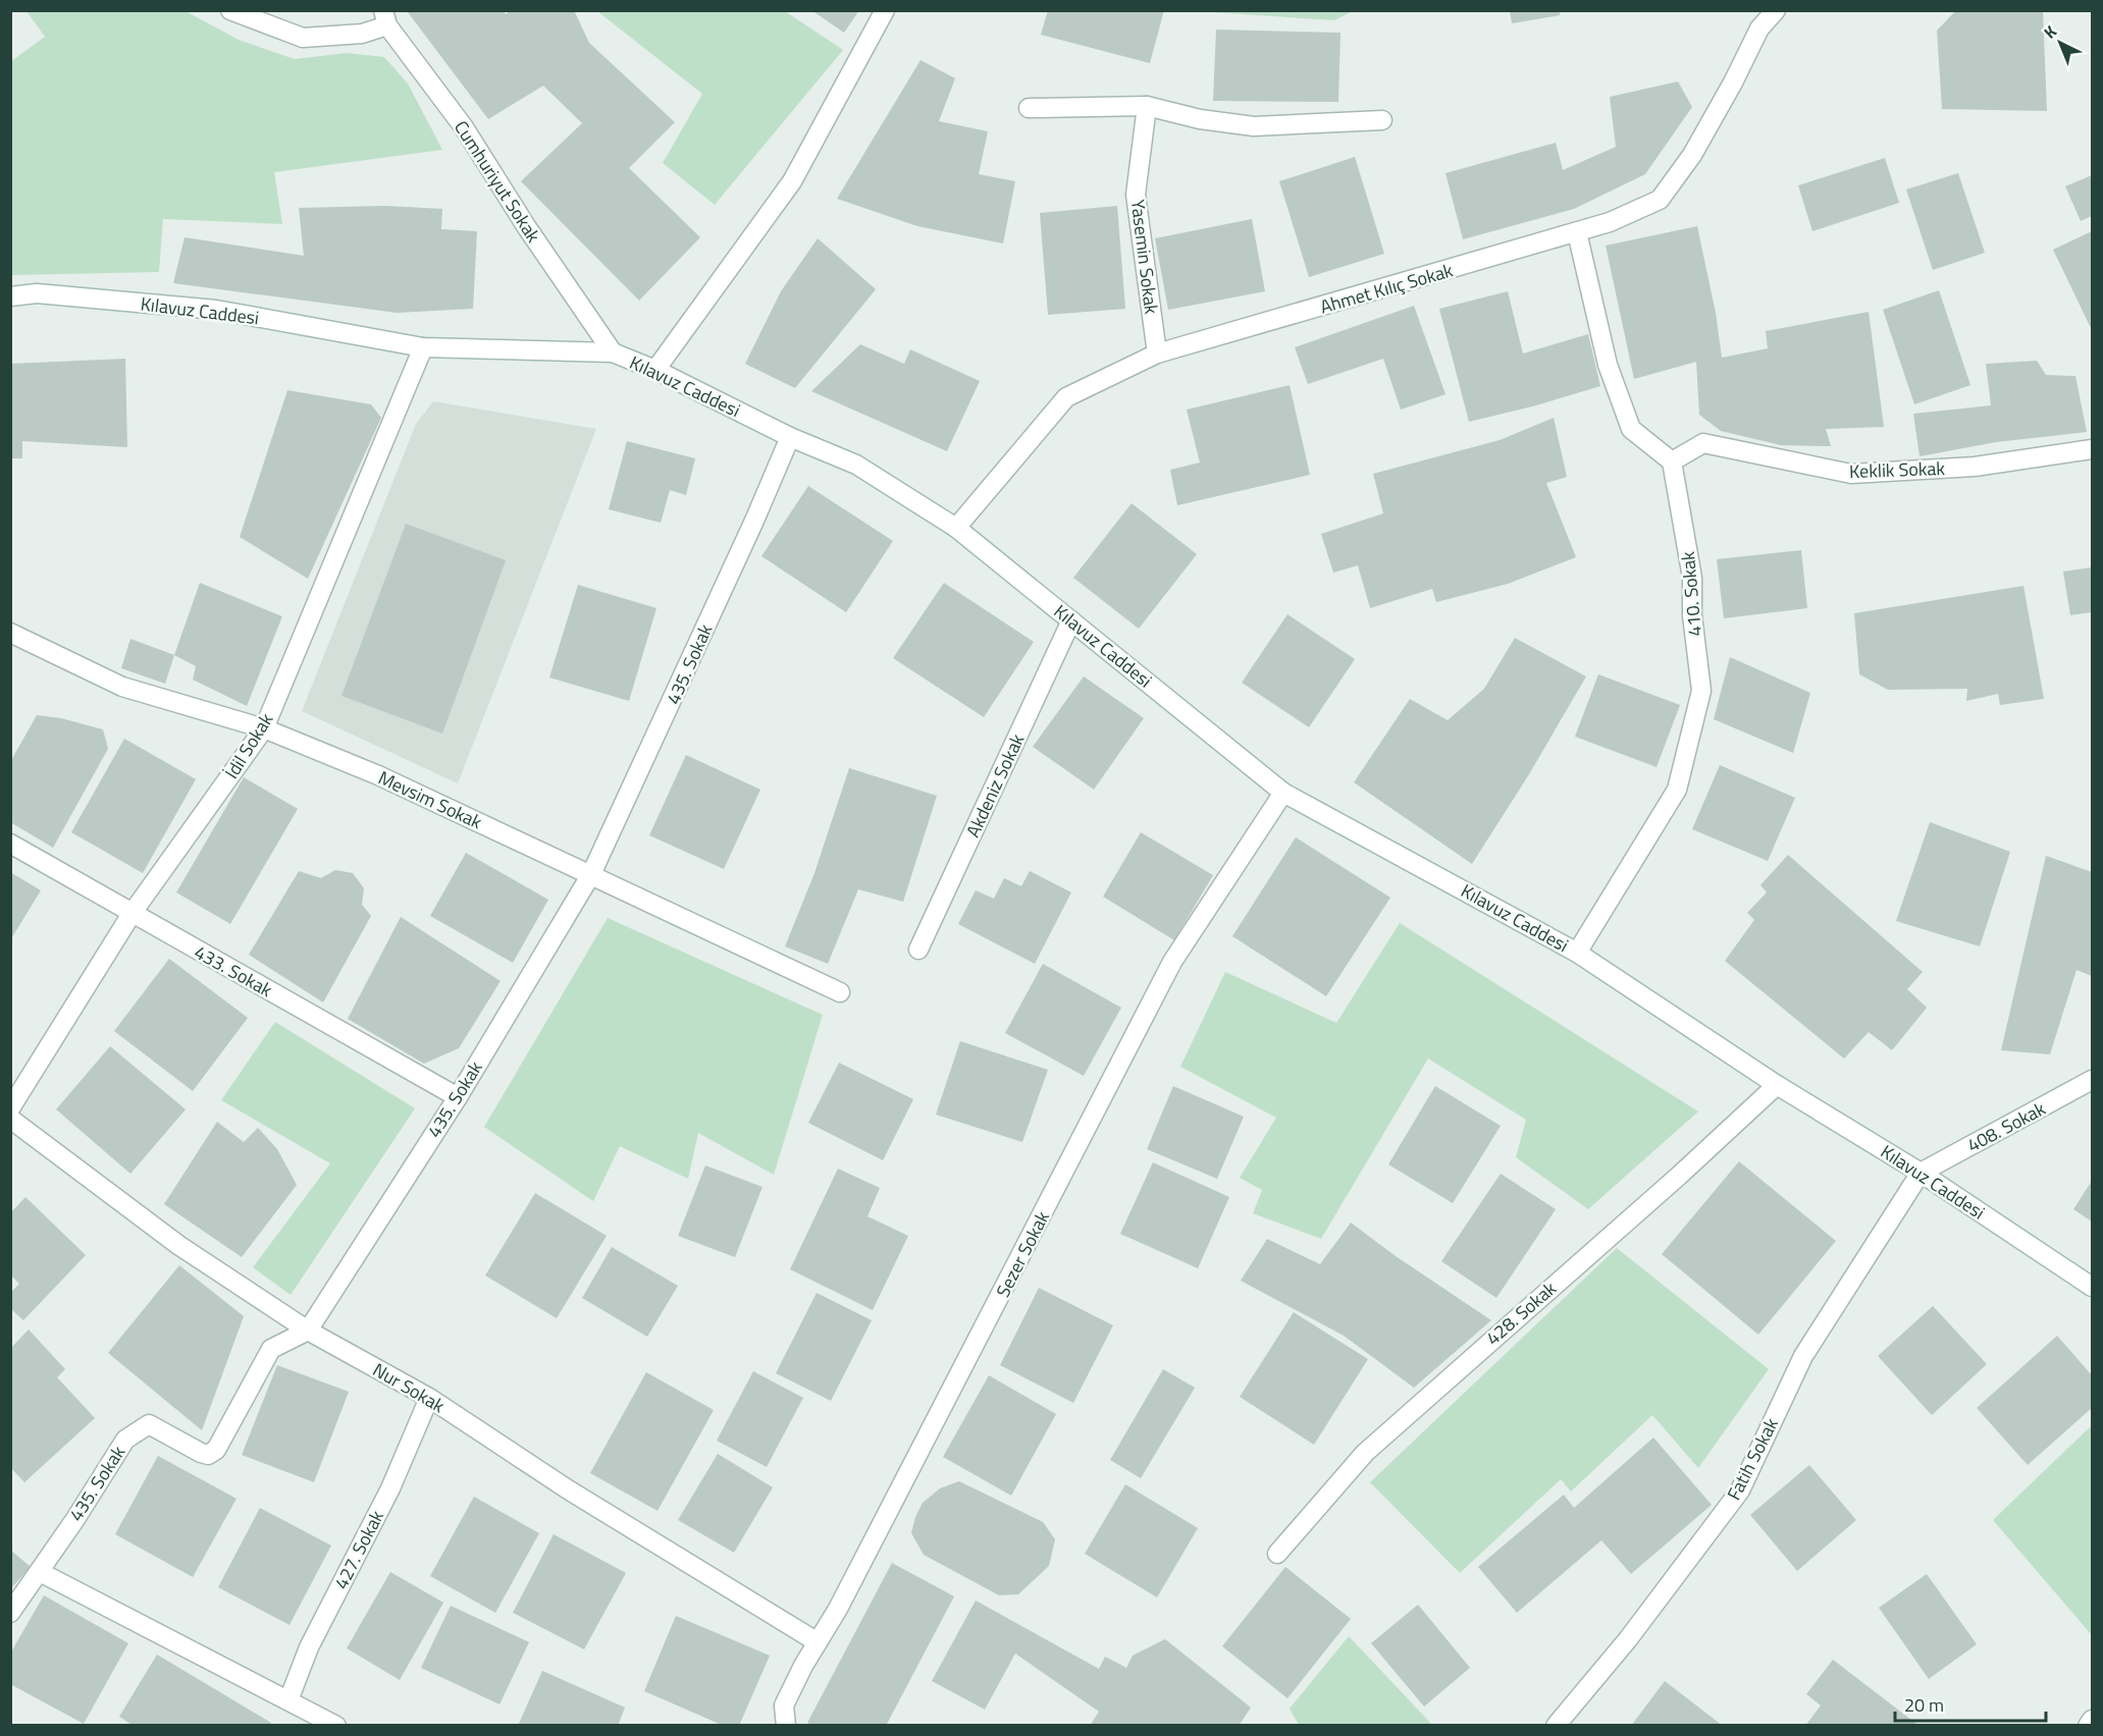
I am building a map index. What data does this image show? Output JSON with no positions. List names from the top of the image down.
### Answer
{
  "streets": {
    "street": [
      "Cumhuriyut Sokak",
      "Yasemin Sokak",
      "Ahmet Kılıç Sokak",
      "Kılavuz Caddesi",
      "Keklik Sokak",
      "410. Sokak",
      "435. Sokak",
      "İdil Sokak",
      "Akdeniz Sokak",
      "Mevsim Sokak",
      "433. Sokak",
      "408. Sokak",
      "Sezer Sokak",
      "428. Sokak",
      "Nur Sokak",
      "Fatih Sokak",
      "427. Sokak"
    ]
  },
  "crossings": [
    ["Cumhuriyut Sokak", "Kılavuz Caddesi"],
    ["Yasemin Sokak", "Ahmet Kılıç Sokak"],
    ["Ahmet Kılıç Sokak", "Kılavuz Caddesi"],
    ["Kılavuz Caddesi", "410. Sokak"],
    ["Kılavuz Caddesi", "435. Sokak"],
    ["Kılavuz Caddesi", "İdil Sokak"],
    ["Kılavuz Caddesi", "Akdeniz Sokak"],
    ["Kılavuz Caddesi", "408. Sokak"],
    ["Kılavuz Caddesi", "Sezer Sokak"],
    ["Kılavuz Caddesi", "428. Sokak"],
    ["Kılavuz Caddesi", "Fatih Sokak"],
    ["Keklik Sokak", "410. Sokak"],
    ["435. Sokak", "Mevsim Sokak"],
    ["435. Sokak", "433. Sokak"],
    ["435. Sokak", "Nur Sokak"],
    ["İdil Sokak", "Mevsim Sokak"],
    ["İdil Sokak", "433. Sokak"],
    ["408. Sokak", "Fatih Sokak"],
    ["Sezer Sokak", "Nur Sokak"],
    ["Nur Sokak", "427. Sokak"]
  ],
  "scale_bar": "20 m",
  "north": "top left"
}
